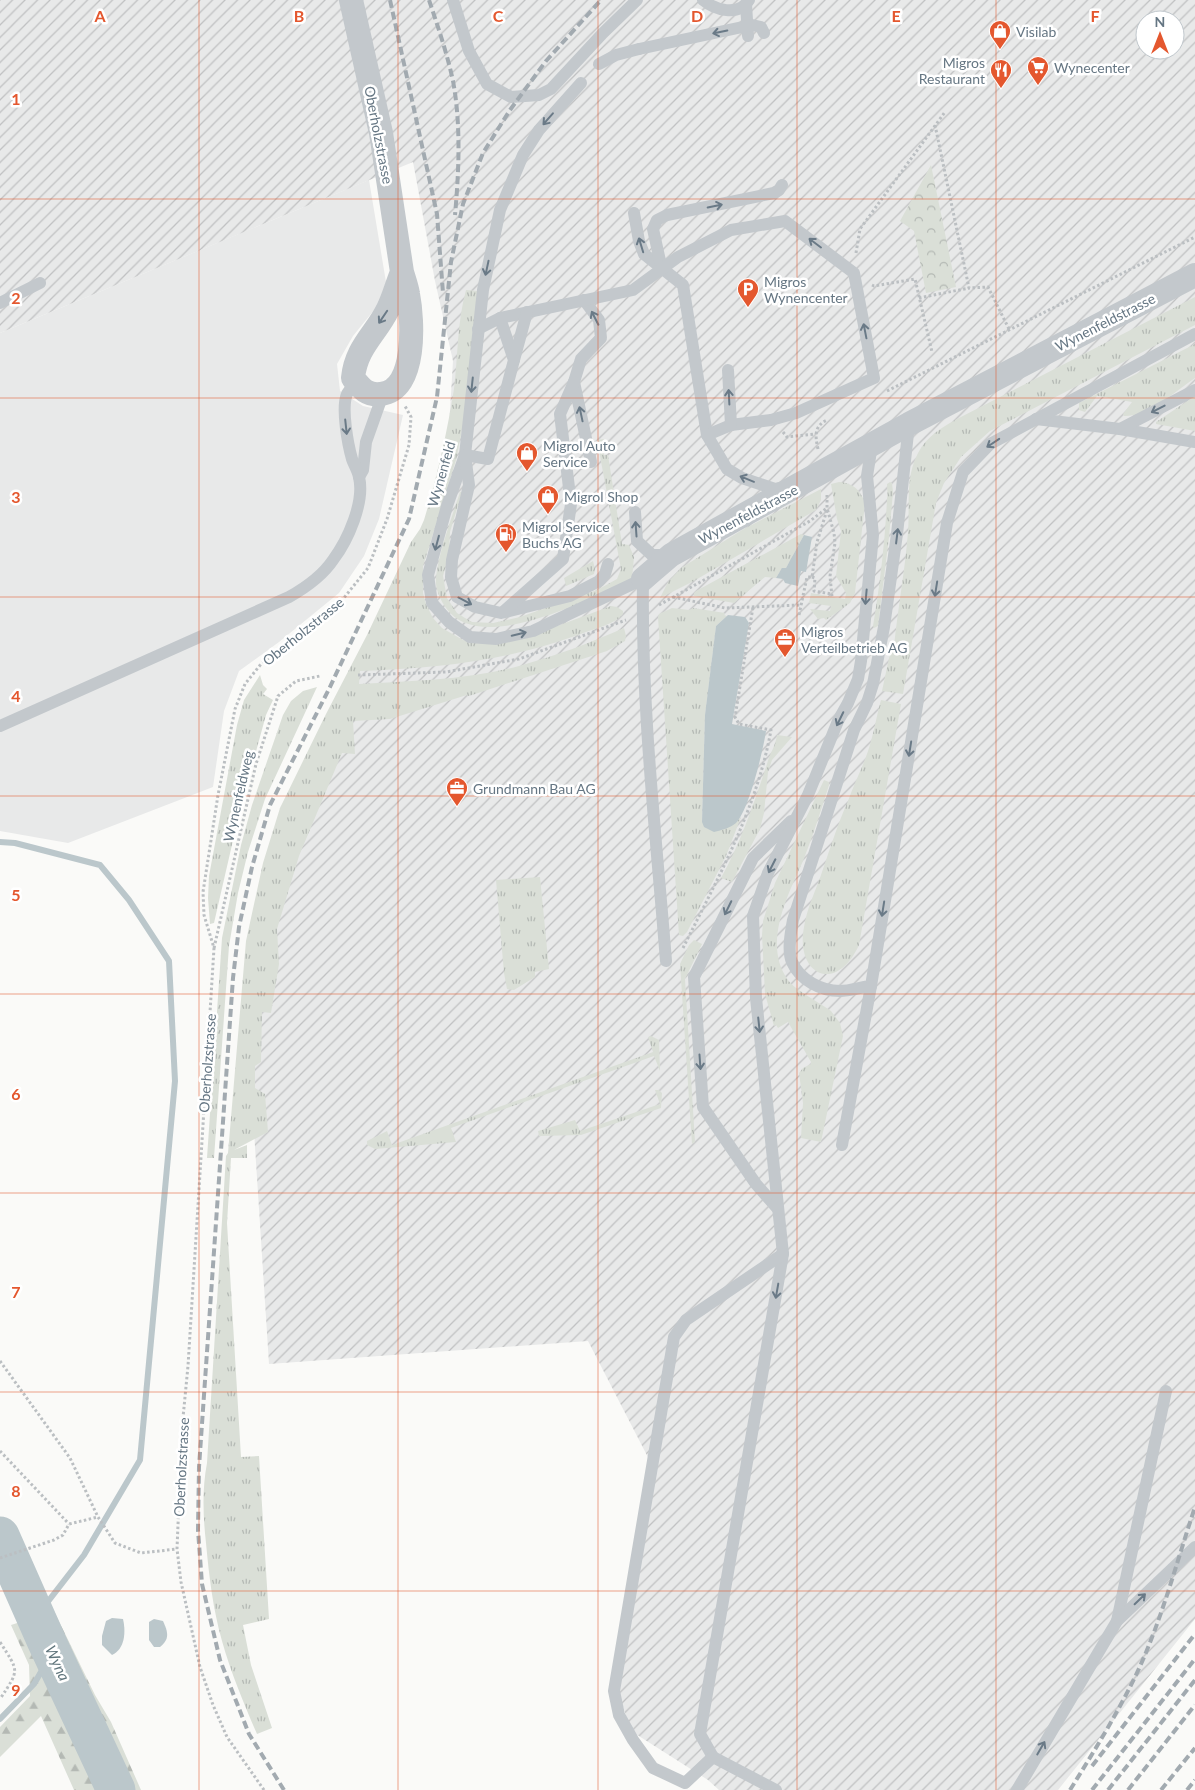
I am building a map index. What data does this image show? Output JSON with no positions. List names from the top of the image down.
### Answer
{
  "streets": {
    "street": ["Oberholzstrasse", "Wynenfeldstrasse"],
    "lane": ["Wynenfeld"],
    "path": ["Wynenfeldweg"]
  },
  "crossings": [
    ["Oberholzstrasse", "Wynenfeldweg"],
    ["Wynenfeldstrasse", "Wynenfeld"]
  ],
  "water": ["Wyna"],
  "places": {
    "shop": ["Visilab", "Migrol Auto Service", "Migrol Shop"],
    "supermarket": ["Wynecenter"],
    "restaurant": ["Migros Restaurant"],
    "parking": ["Migros Wynencenter"],
    "fuel station": ["Migrol Service Buchs AG"],
    "office": ["Migros Verteilbetrieb AG", "Grundmann Bau AG"]
  },
  "north": "top",
  "grid": {
    "columns": [
      "A",
      "B",
      "C",
      "D",
      "E",
      "F"
    ],
    "rows": [
      "1",
      "2",
      "3",
      "4",
      "5",
      "6",
      "7",
      "8",
      "9"
    ]
  }
}
